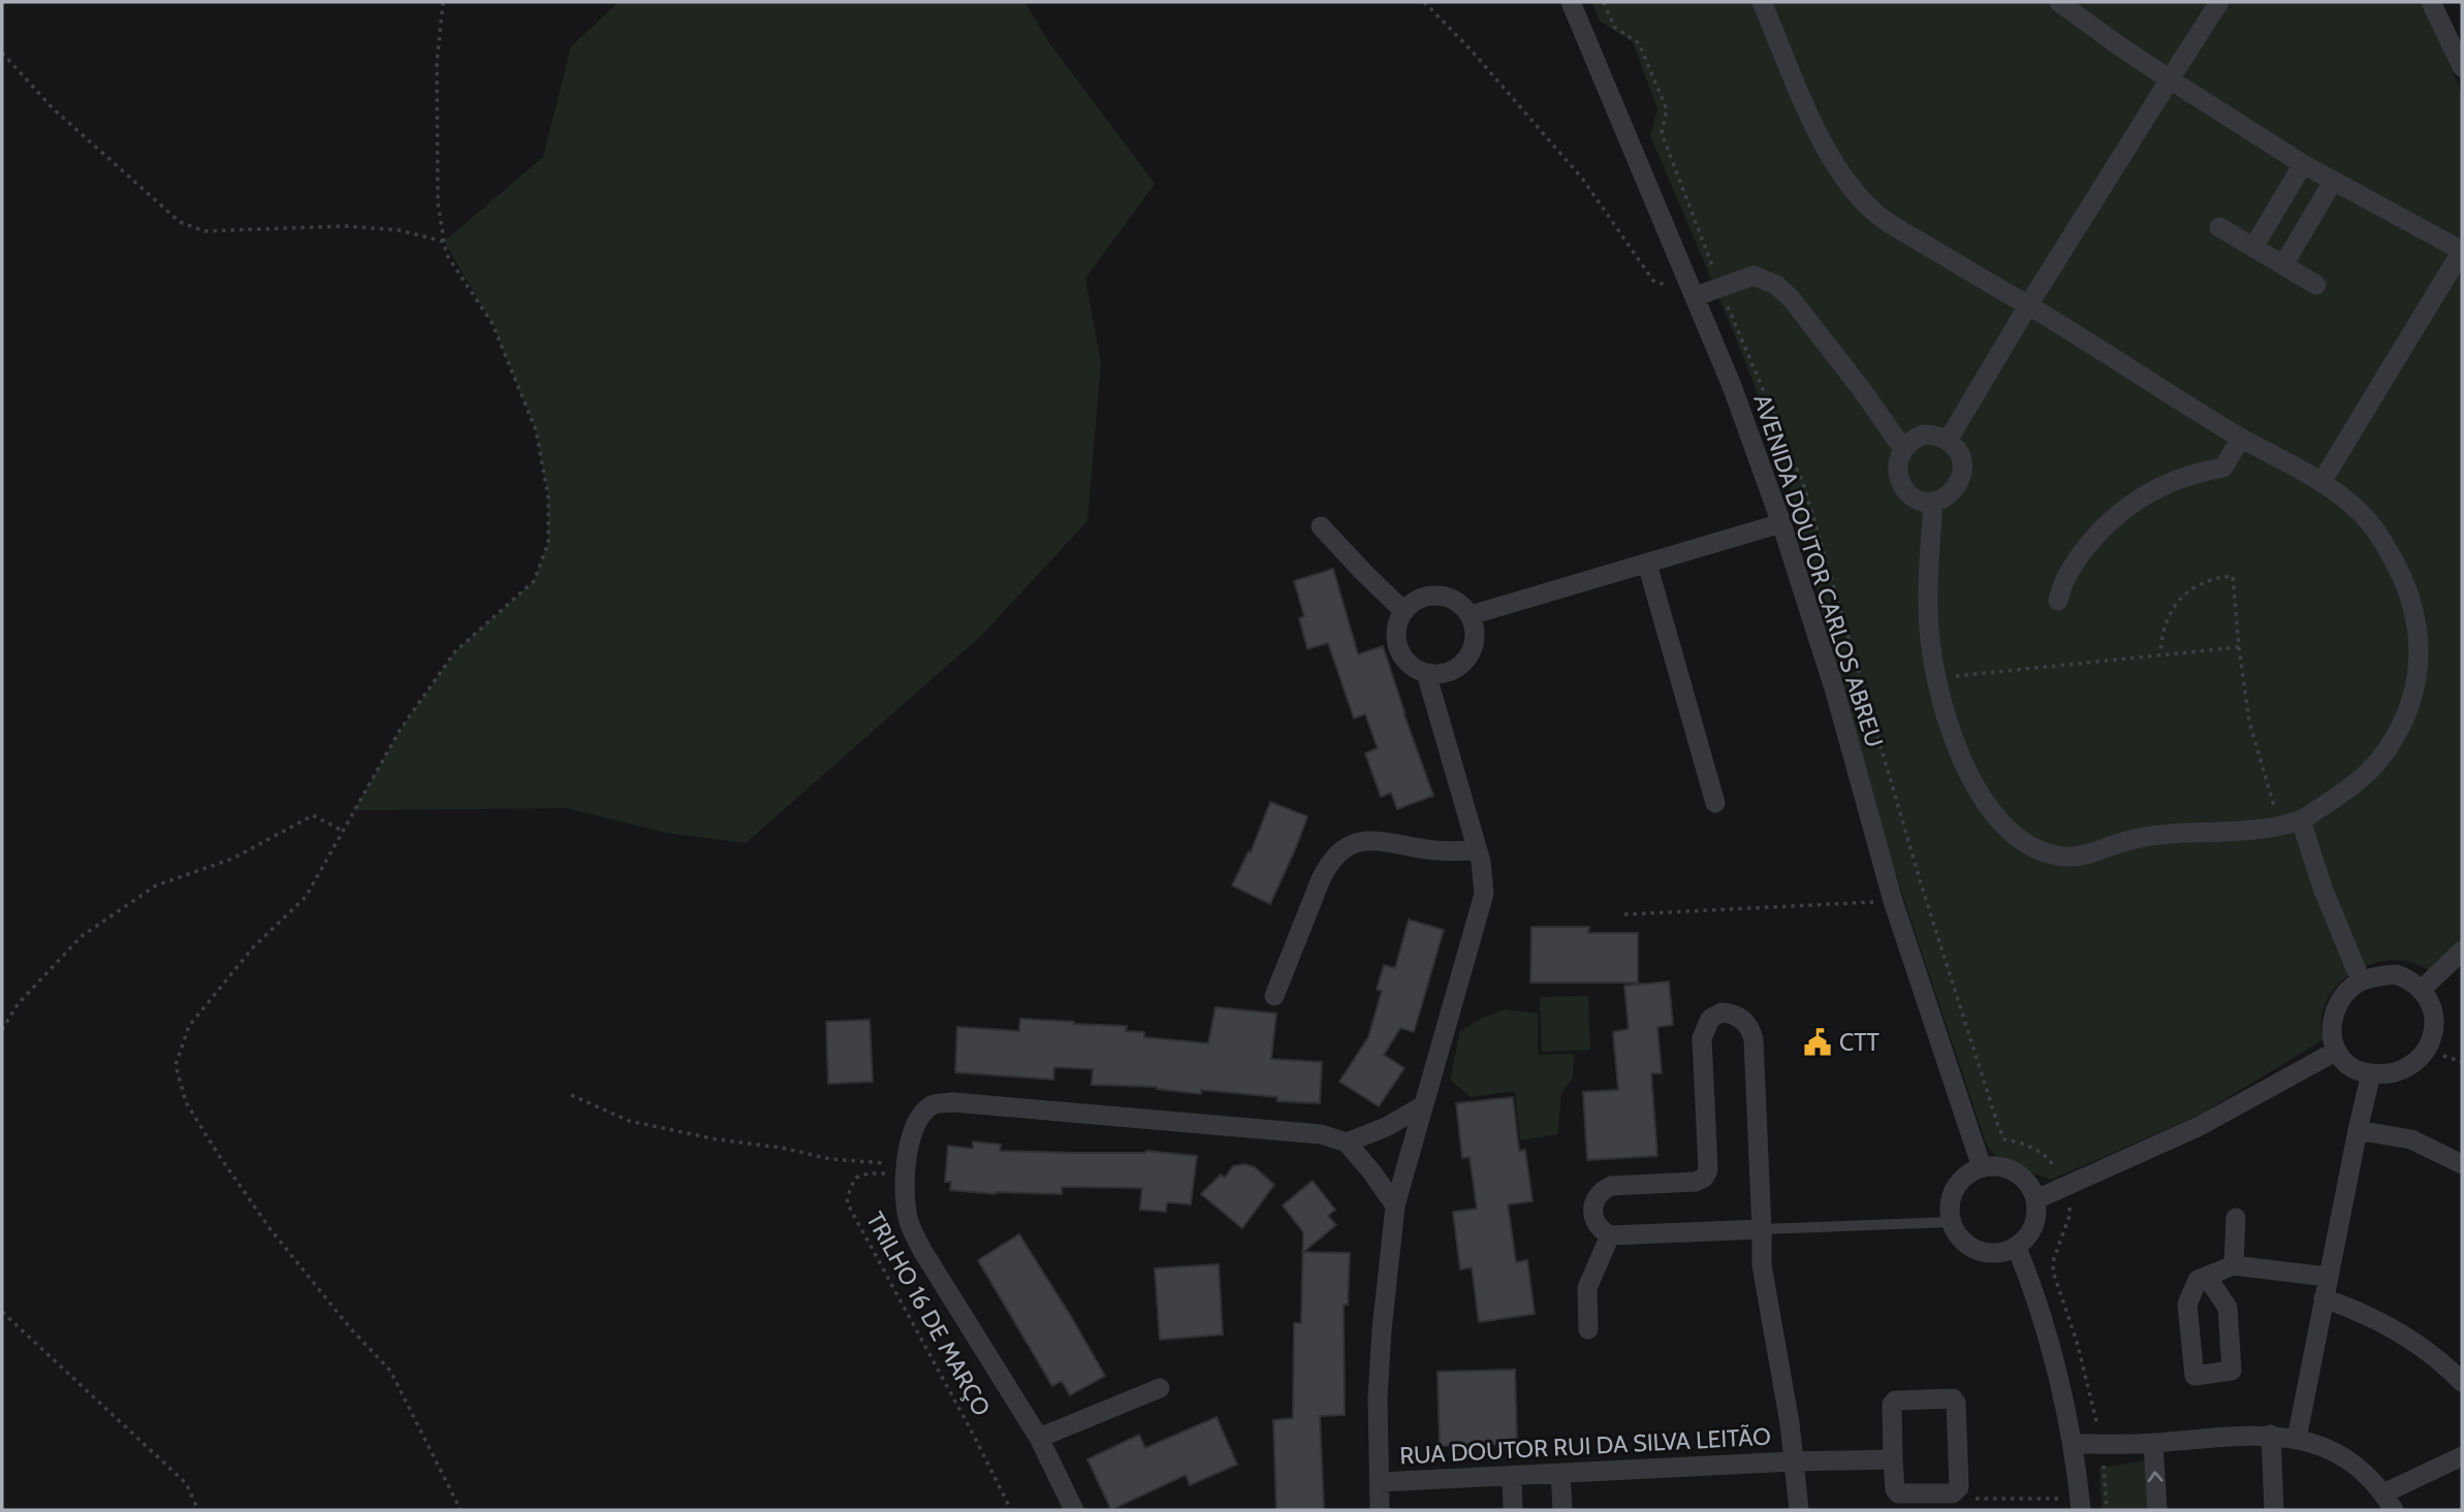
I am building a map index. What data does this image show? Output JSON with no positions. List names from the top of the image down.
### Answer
{
  "streets": {
    "street": ["AVENIDA DOUTOR CARLOS ABREU", "RUA DOUTOR RUI DA SILVA LEITÃO"],
    "path": ["TRILHO 16 DE MARÇO"]
  },
  "places": {
    "public building": ["CTT"]
  }
}
